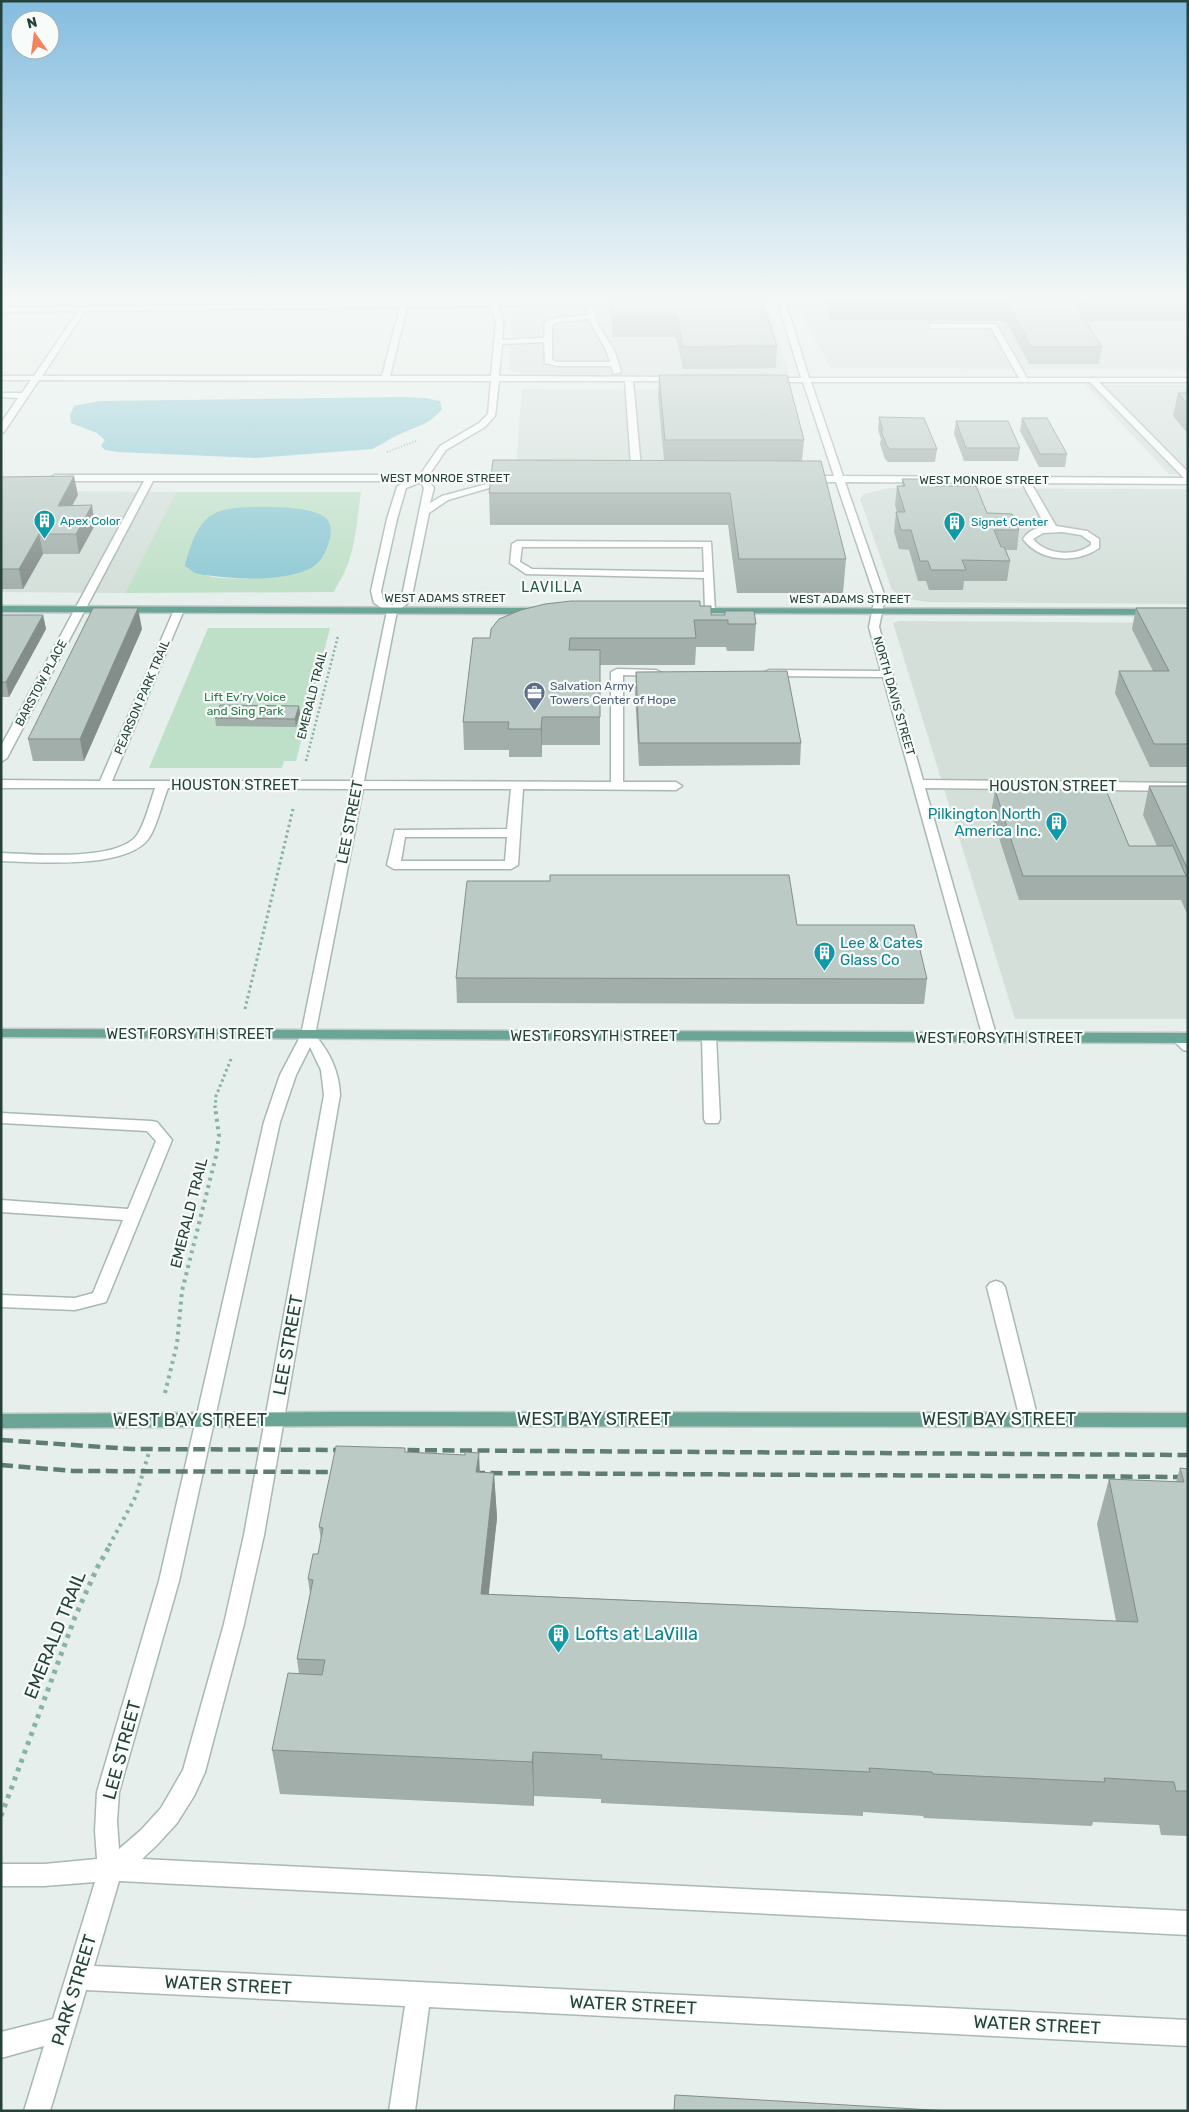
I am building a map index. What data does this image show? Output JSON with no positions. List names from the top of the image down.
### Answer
{
  "streets": {
    "main road": ["WEST ADAMS STREET", "WEST FORSYTH STREET", "WEST BAY STREET"],
    "street": [
      "WEST MONROE STREET",
      "BARSTOW PLACE",
      "NORTH DAVIS STREET",
      "PEARSON PARK TRAIL",
      "HOUSTON STREET",
      "LEE STREET",
      "WATER STREET",
      "PARK STREET"
    ],
    "path": ["EMERALD TRAIL"]
  },
  "crossings": [
    ["WEST MONROE STREET", "BARSTOW PLACE"],
    ["WEST MONROE STREET", "NORTH DAVIS STREET"],
    ["WEST ADAMS STREET", "BARSTOW PLACE"],
    ["WEST ADAMS STREET", "NORTH DAVIS STREET"],
    ["WEST ADAMS STREET", "PEARSON PARK TRAIL"],
    ["WEST ADAMS STREET", "LEE STREET"],
    ["NORTH DAVIS STREET", "HOUSTON STREET"],
    ["NORTH DAVIS STREET", "WEST FORSYTH STREET"],
    ["PEARSON PARK TRAIL", "HOUSTON STREET"],
    ["HOUSTON STREET", "LEE STREET"],
    ["LEE STREET", "WEST FORSYTH STREET"],
    ["LEE STREET", "WEST BAY STREET"],
    ["LEE STREET", "PARK STREET"],
    ["WATER STREET", "PARK STREET"]
  ],
  "districts": ["LAVILLA"],
  "parks": ["Lift Ev’ry Voice and Sing Park"],
  "places": {
    "building": [
      "Apex Color",
      "Signet Center",
      "Pilkington North America Inc.",
      "Lee & Cates Glass Co",
      "Lofts at LaVilla"
    ],
    "office": ["Salvation Army Towers Center of Hope"]
  },
  "north": "top"
}
